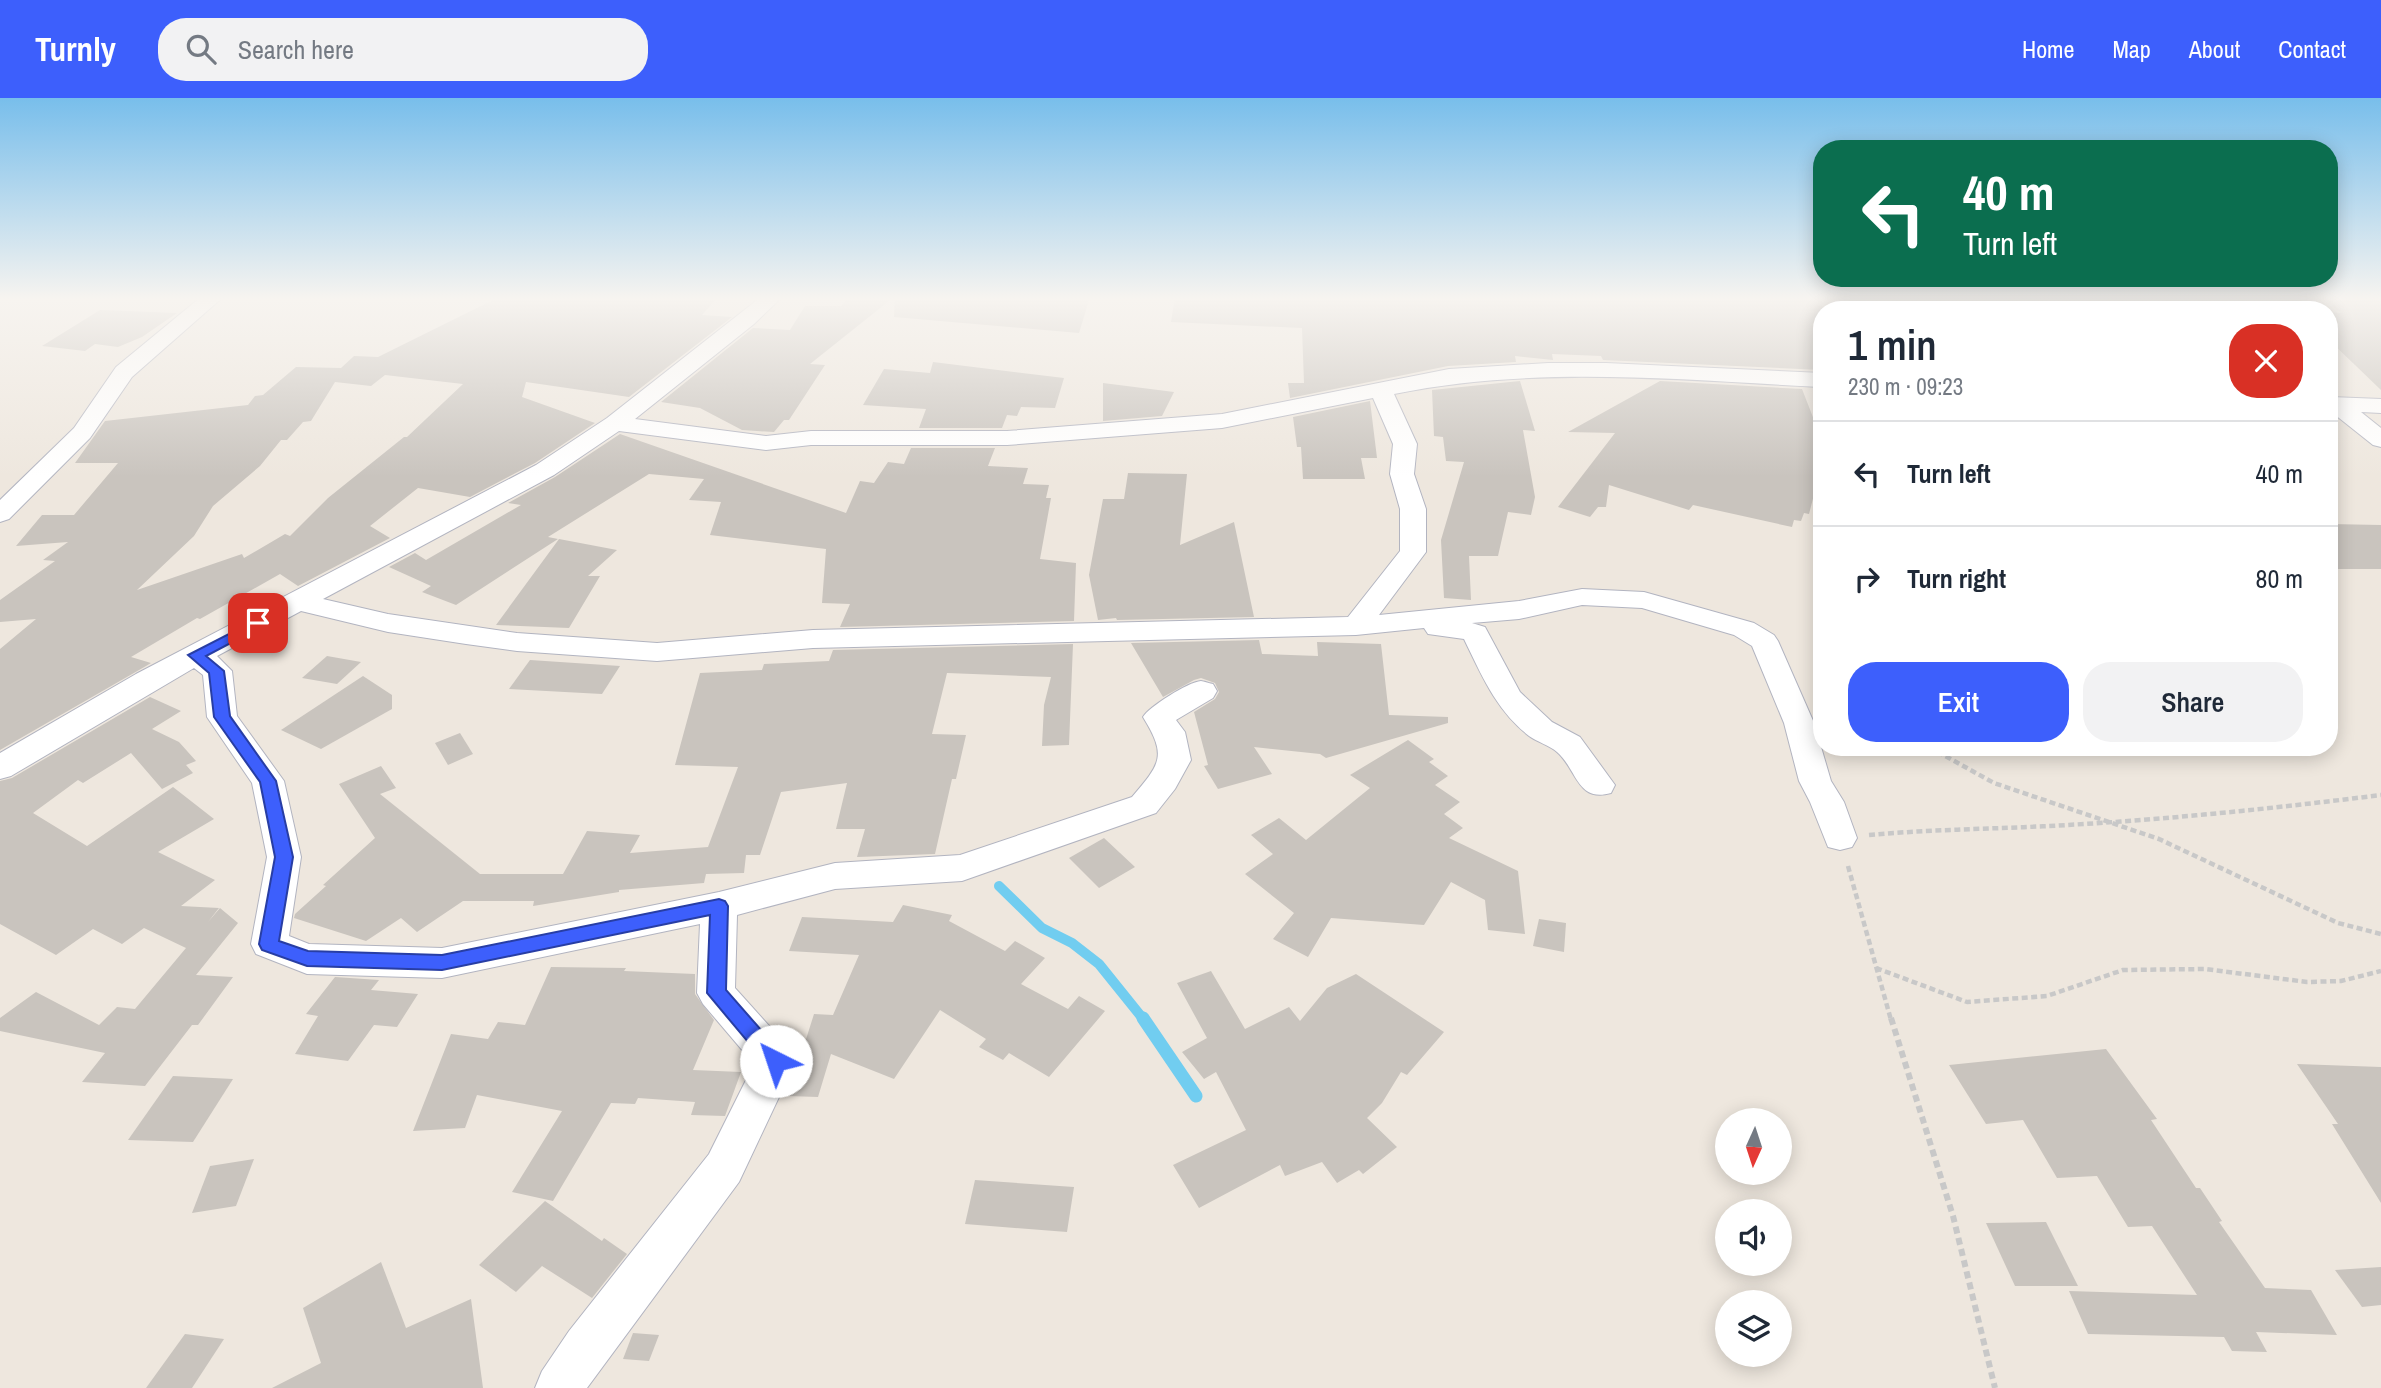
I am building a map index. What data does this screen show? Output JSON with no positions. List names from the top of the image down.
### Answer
{
  "north": "bottom",
  "page": {
    "header": "Turnly",
    "search": "Search here",
    "nav": [
      "Home",
      "Map",
      "About",
      "Contact"
    ],
    "turn": ["40 m", "Turn left"],
    "heading": ["1 min", "230 m · 09:23"],
    "list": [
      {
        "name": "Turn left",
        "value": "40 m"
      },
      {
        "name": "Turn right",
        "value": "80 m"
      }
    ],
    "buttons": ["Exit", "Share"]
  }
}
